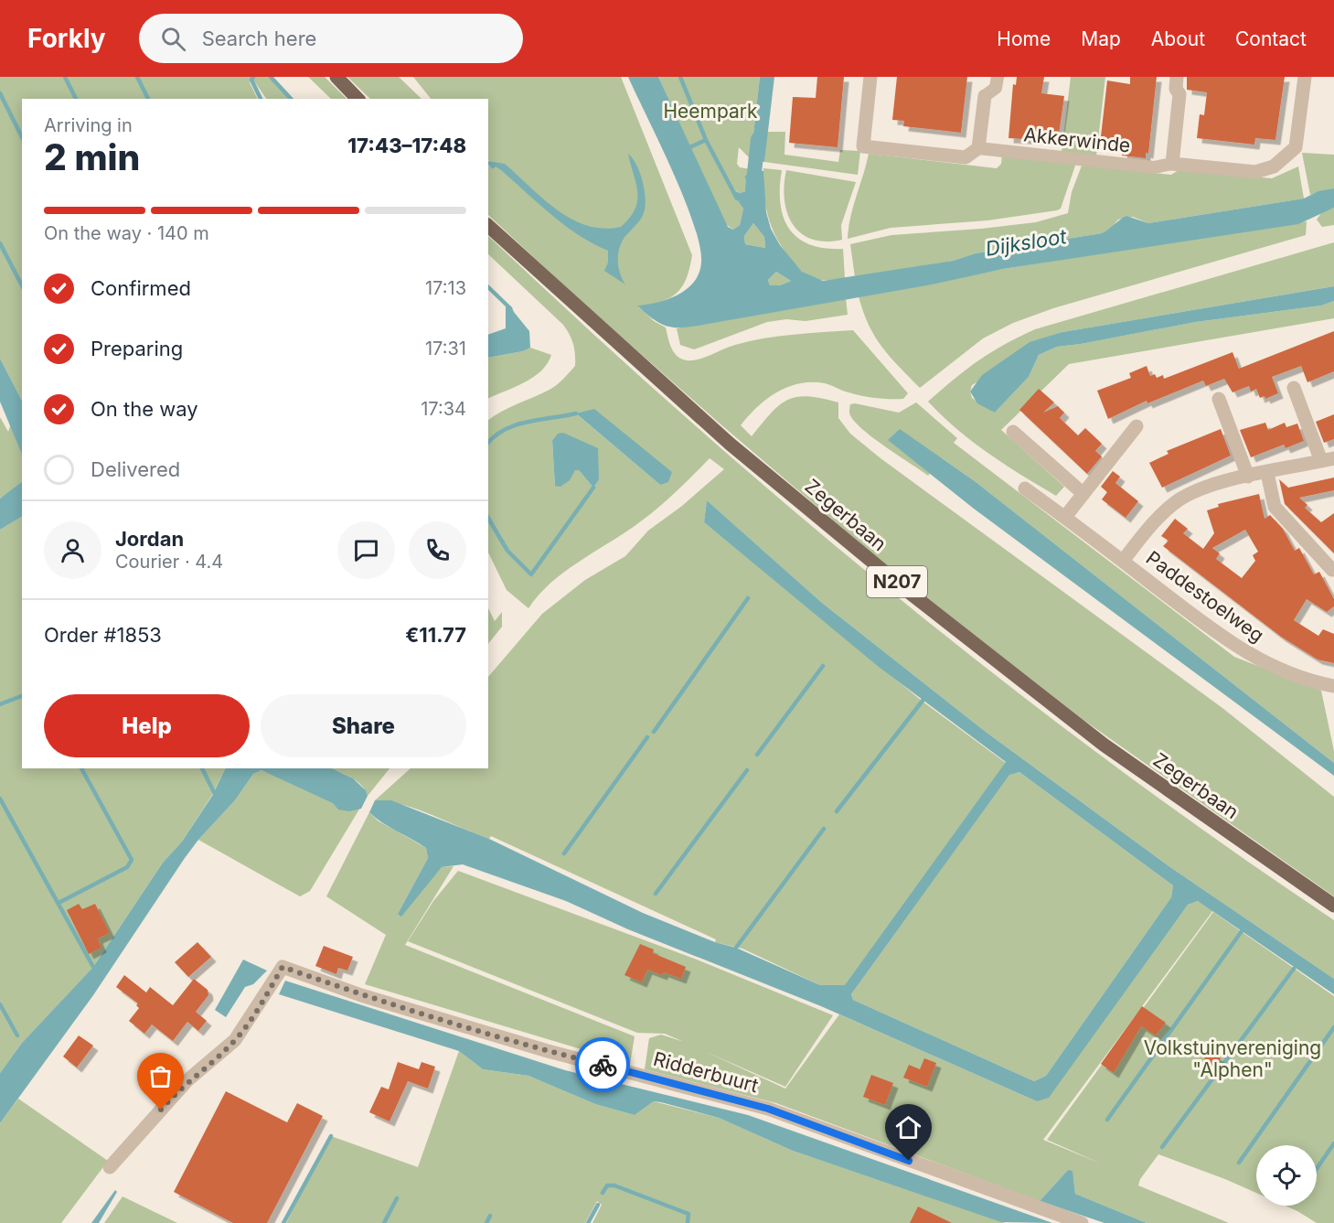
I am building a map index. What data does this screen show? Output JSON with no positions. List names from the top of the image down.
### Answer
{
  "streets": {
    "main road": ["Zegerbaan", "N207"],
    "street": ["Akkerwinde", "Paddestoelweg", "Ridderbuurt"]
  },
  "water": ["Dijksloot"],
  "parks": ["Heempark", "Volkstuinvereniging \"Alphen\""],
  "page": {
    "header": "Forkly",
    "search": "Search here",
    "nav": [
      "Home",
      "Map",
      "About",
      "Contact"
    ],
    "heading": ["2 min", "Arriving in", "17:43–17:48"],
    "panel": [
      "Jordan",
      "Courier · 4.4",
      "Order #1853",
      "€11.77"
    ],
    "bar": "On the way · 140 m",
    "list": [
      ["Confirmed", "17:13"],
      ["Preparing", "17:31"],
      ["On the way", "17:34"],
      "Delivered"
    ],
    "buttons": ["Help", "Share"]
  }
}
